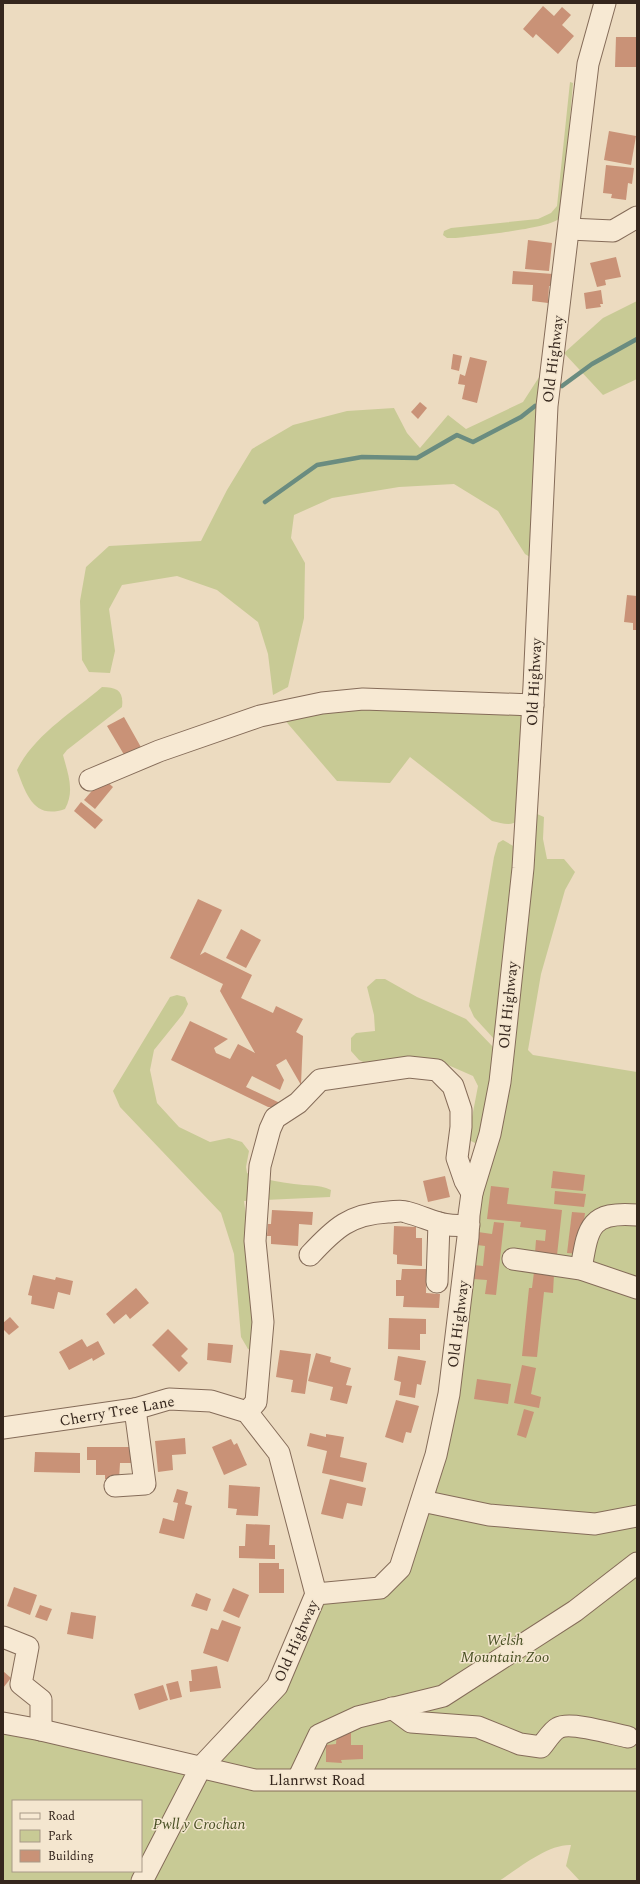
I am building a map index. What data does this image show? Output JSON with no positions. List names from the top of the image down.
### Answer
{
  "streets": {
    "street": ["Old Highway", "Cherry Tree Lane", "Llanrwst Road"]
  },
  "crossings": [
    ["Old Highway", "Llanrwst Road"]
  ],
  "parks": ["Welsh Mountain Zoo", "Pwll y Crochan"],
  "legend": ["Road", "Park", "Building"]
}
